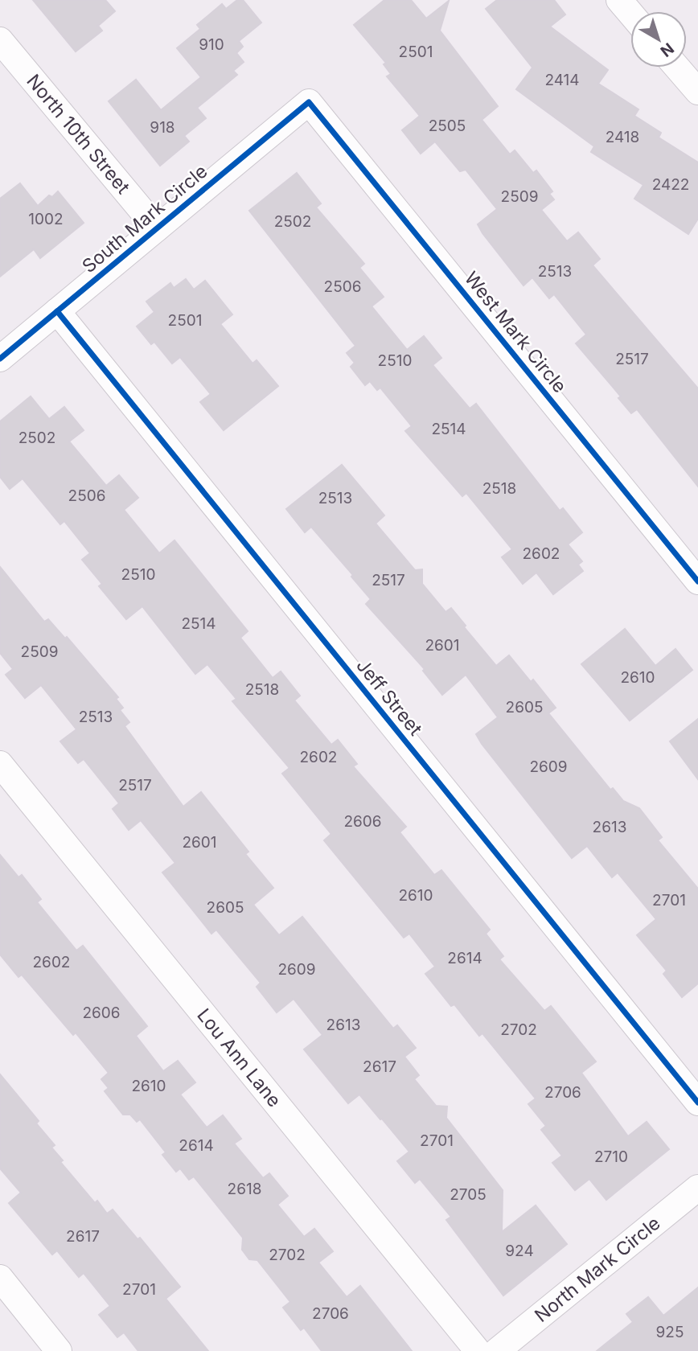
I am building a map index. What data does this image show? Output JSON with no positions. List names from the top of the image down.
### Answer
{
  "streets": {
    "street": [
      "North 10th Street",
      "South Mark Circle",
      "West Mark Circle",
      "Jeff Street",
      "Lou Ann Lane",
      "North Mark Circle"
    ]
  },
  "crossings": [
    ["North 10th Street", "South Mark Circle"],
    ["South Mark Circle", "West Mark Circle"],
    ["South Mark Circle", "Jeff Street"]
  ],
  "house_numbers": [
    "910",
    "2501",
    "2414",
    "2505",
    "918",
    "2418",
    "2422",
    "2509",
    "1002",
    "2502",
    "2513",
    "2506",
    "2501",
    "2517",
    "2510",
    "2514",
    "2502",
    "2518",
    "2506",
    "2513",
    "2602",
    "2510",
    "2517",
    "2514",
    "2601",
    "2509",
    "2610",
    "2518",
    "2605",
    "2513",
    "2602",
    "2609",
    "2517",
    "2606",
    "2613",
    "2601",
    "2610",
    "2701",
    "2605",
    "2614",
    "2602",
    "2609",
    "2606",
    "2613",
    "2702",
    "2617",
    "2610",
    "2706",
    "2701",
    "2614",
    "2710",
    "2618",
    "2705",
    "2617",
    "924",
    "2702",
    "2701",
    "2706",
    "925"
  ],
  "north": "bottom right"
}
